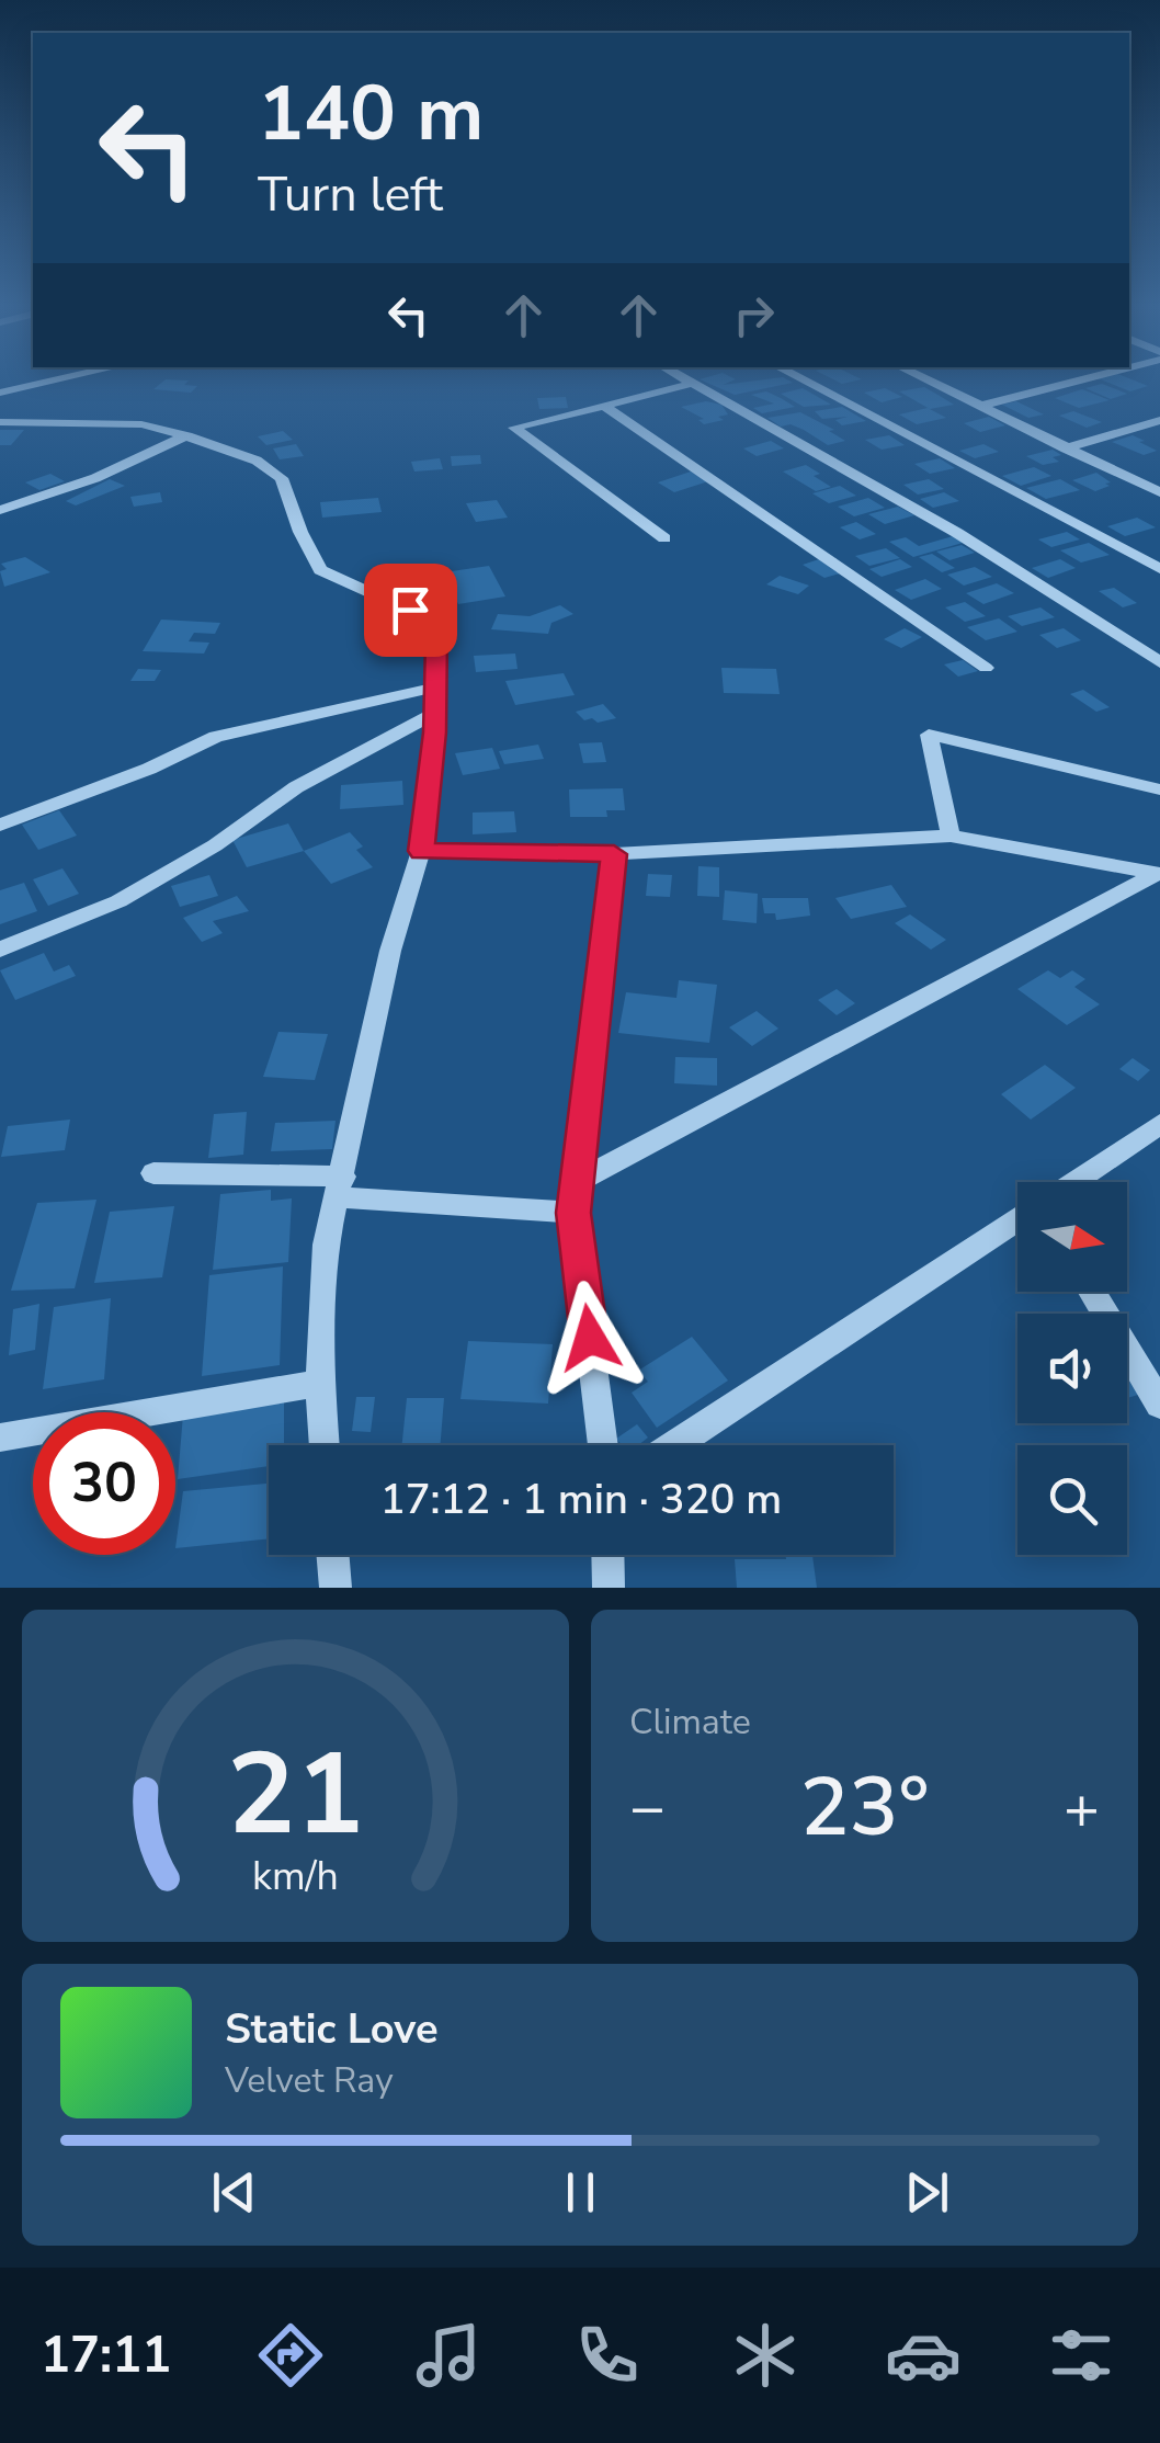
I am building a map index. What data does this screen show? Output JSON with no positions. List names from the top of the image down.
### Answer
{
  "north": "right",
  "page": {
    "turn": ["140 m", "Turn left"],
    "limit": "30",
    "trip": "17:12 · 1 min · 320 m",
    "tile": "Climate",
    "heat": ["−", "23°", "+"],
    "song": ["Static Love", "Velvet Ray"],
    "tabs": "17:11",
    "gauge": ["21", "km/h"]
  }
}
